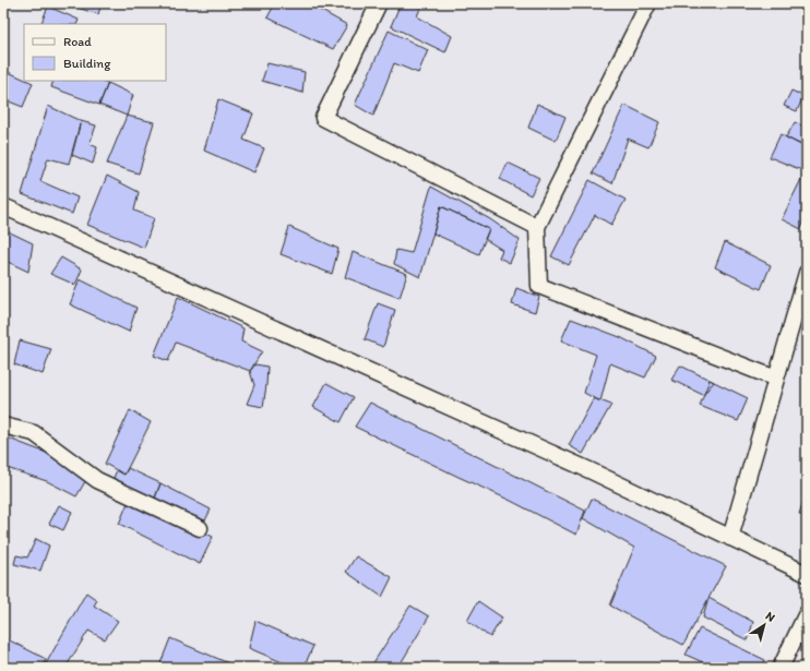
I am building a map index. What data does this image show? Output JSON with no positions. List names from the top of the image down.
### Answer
{
  "legend": ["Road", "Building"],
  "north": "top right"
}
